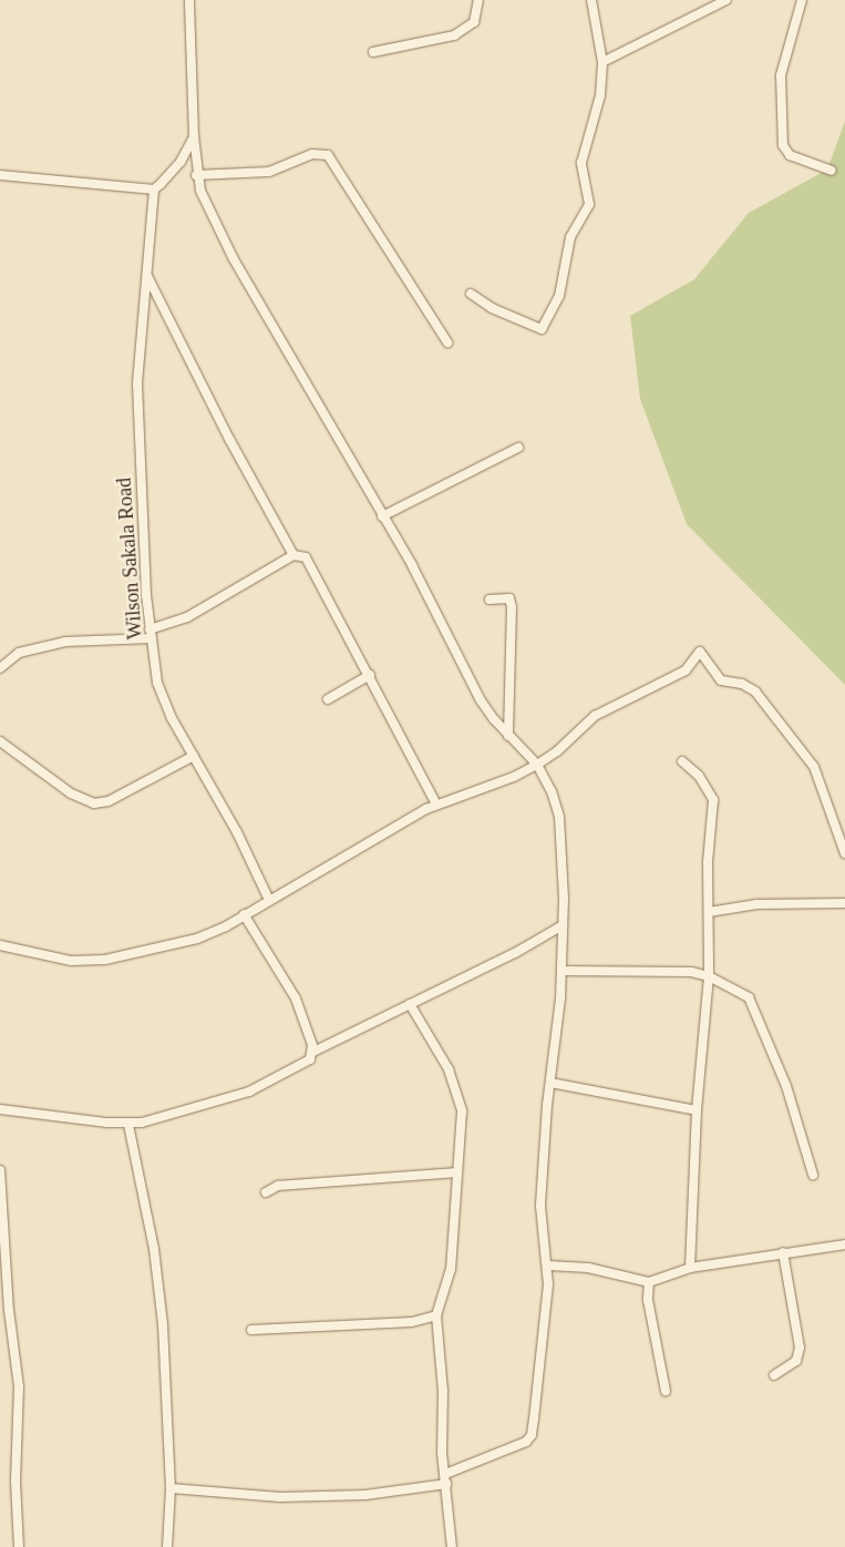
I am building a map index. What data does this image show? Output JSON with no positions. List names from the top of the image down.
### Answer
{
  "streets": {
    "street": ["Wilson Sakala Road"]
  }
}
